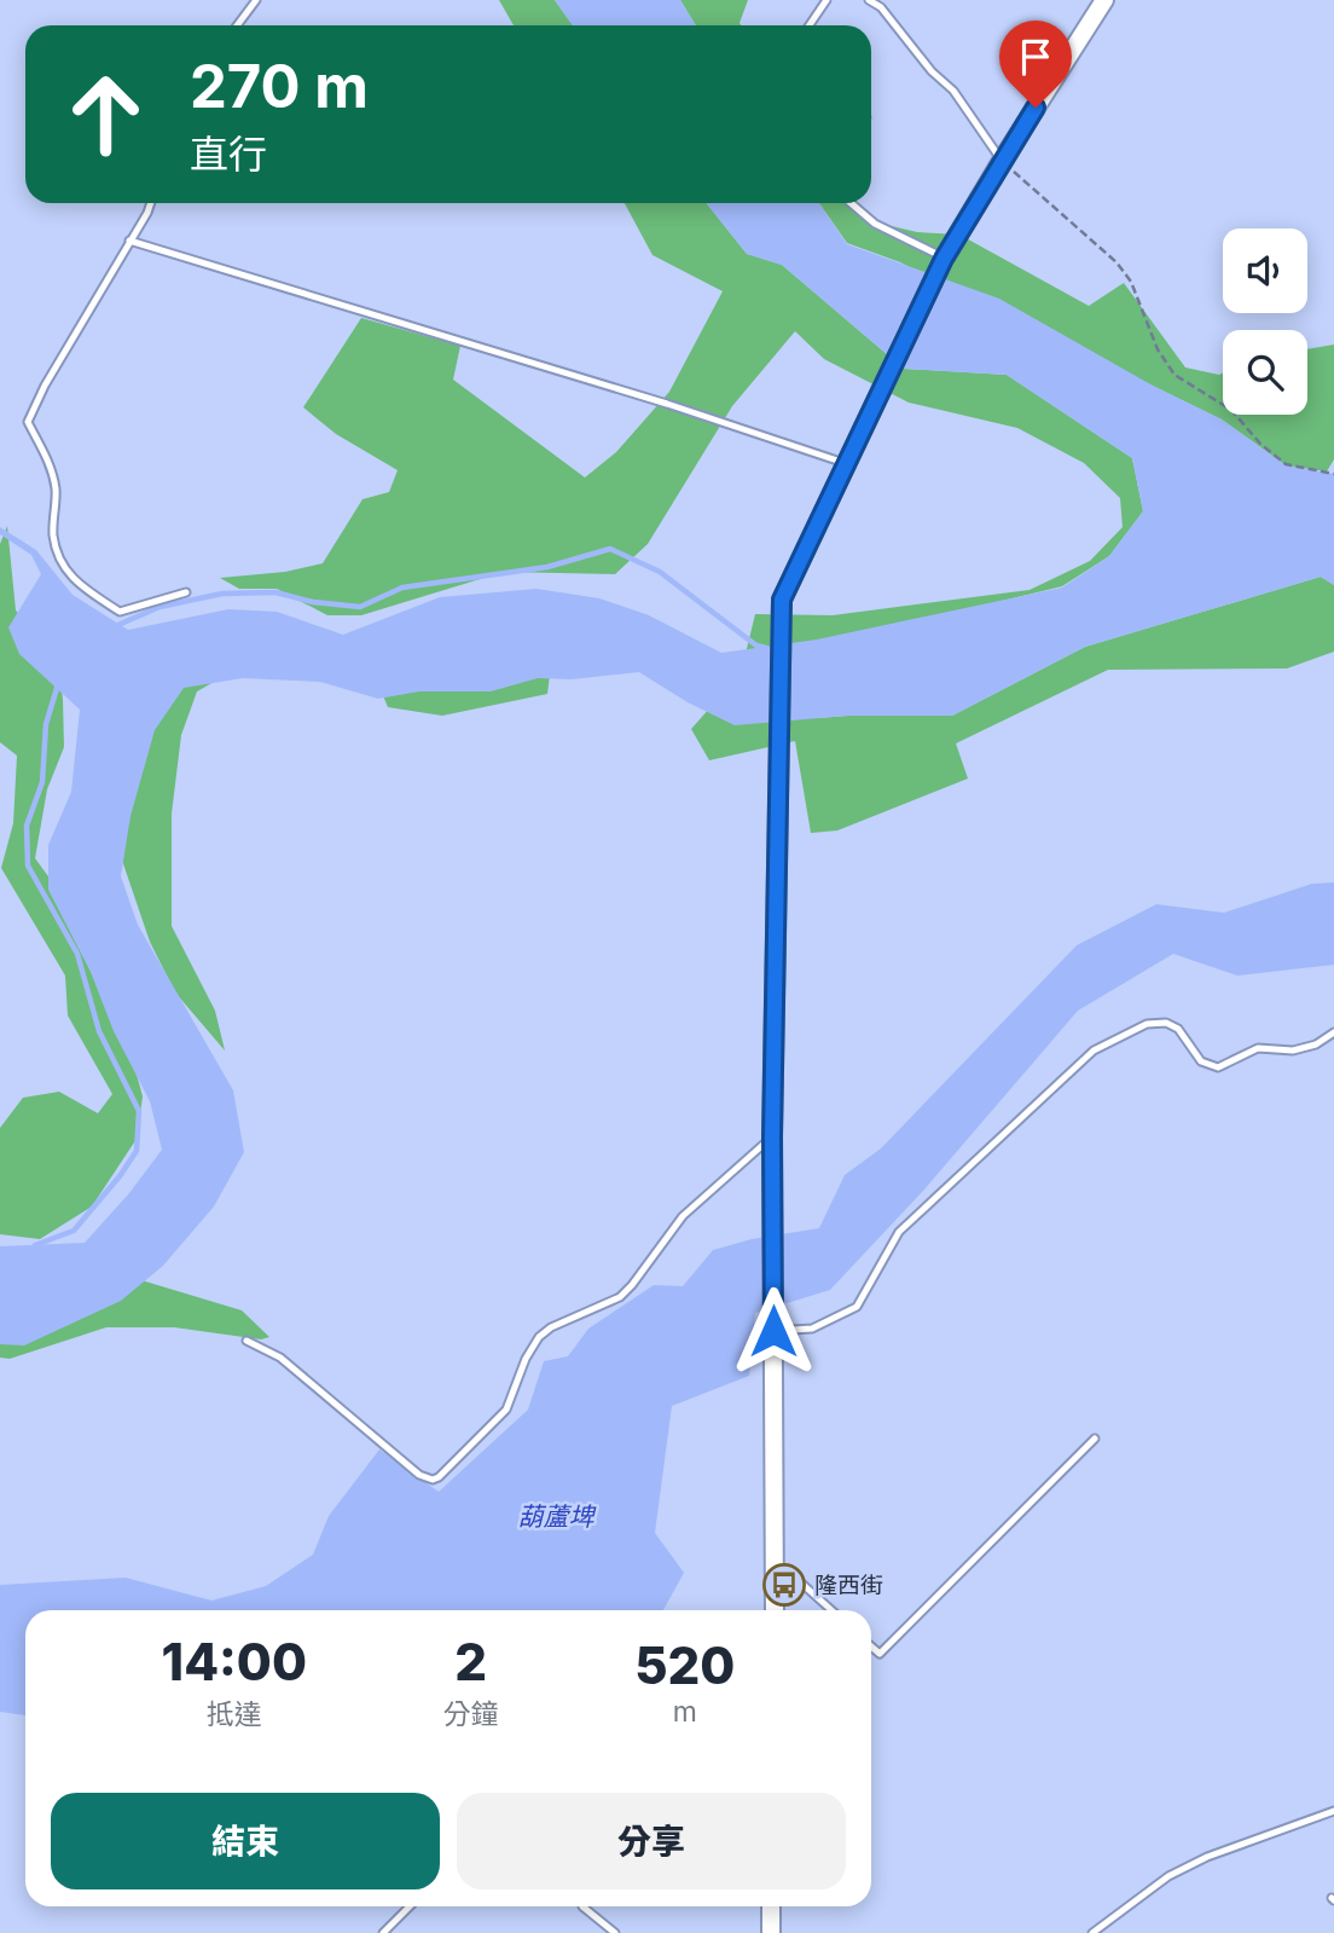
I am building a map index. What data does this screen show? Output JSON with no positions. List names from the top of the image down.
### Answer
{
  "water": ["葫蘆埤"],
  "places": {
    "bus stop": ["隆西街"]
  },
  "page": {
    "turn": ["270 m", "直行"],
    "eta": [
      "14:00",
      "抵達",
      "2",
      "分鐘",
      "520",
      "m"
    ],
    "buttons": ["結束", "分享"]
  }
}
